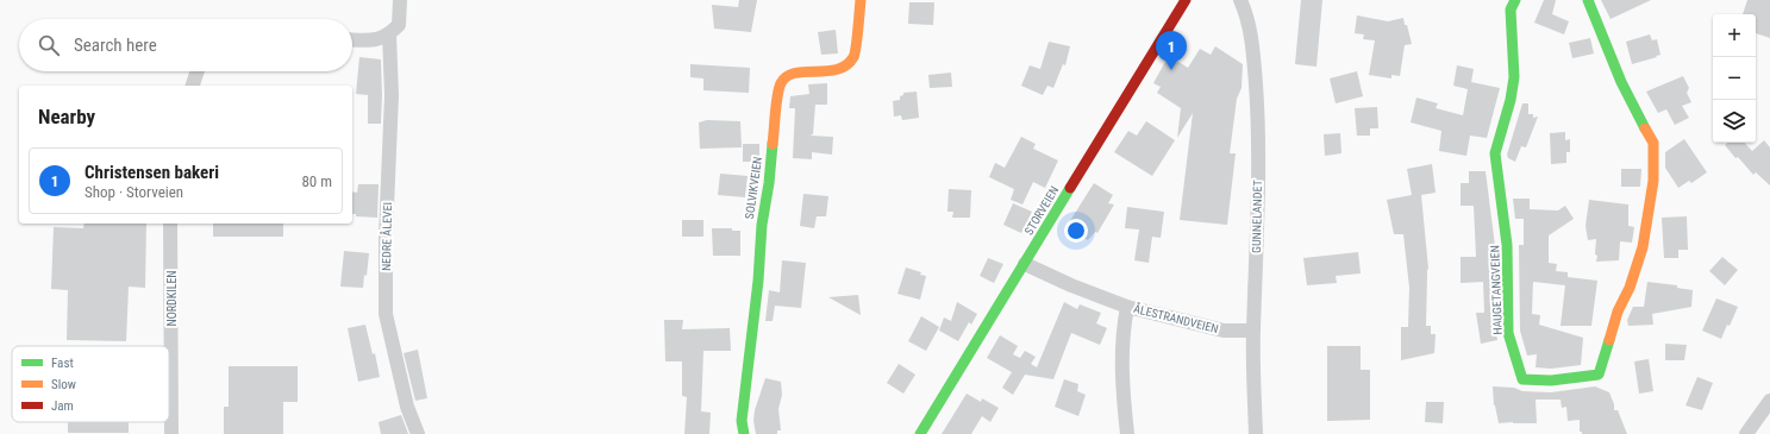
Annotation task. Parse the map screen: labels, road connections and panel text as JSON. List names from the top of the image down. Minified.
{"streets":{"street":["SOLVIKVEIEN","STORVEIEN","GUNNELANDET","NEDRE ÅLEVEI","HAUGETANGVEIEN","NORDKILEN","ÅLESTRANDVEIEN"]},"crossings":[["STORVEIEN","ÅLESTRANDVEIEN"],["GUNNELANDET","ÅLESTRANDVEIEN"]],"legend":["Fast","Slow","Jam"],"page":{"map_buttons":["+","−"],"search":"Search here","pins":"1","heading":"Nearby","list":[{"mark":"1","name":"Christensen bakeri","note":"Shop · Storveien","value":"80 m"}]}}
